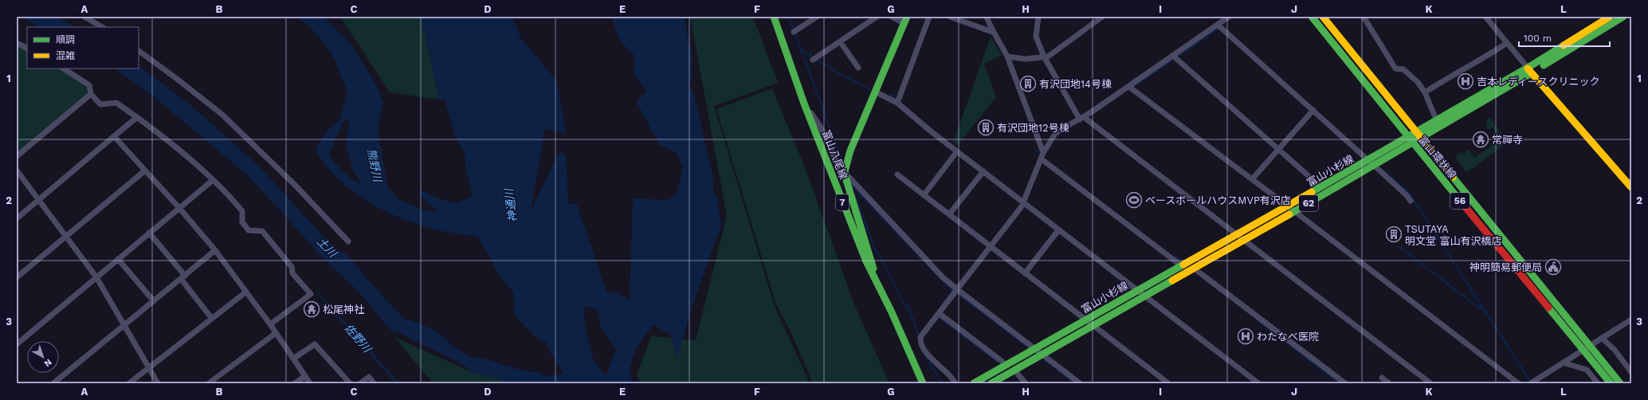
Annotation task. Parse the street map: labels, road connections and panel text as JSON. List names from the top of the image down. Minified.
{"streets":{"main road":["富山八尾線","富山環状線","富山小杉線","56","7","62"]},"crossings":[["富山環状線","富山小杉線"]],"water":["熊野川","神通川","土川","佐野川"],"places":{"hospital":["吉本レディースクリニック","わたなべ医院"],"building":["有沢団地14号棟","有沢団地12号棟","TSUTAYA 明文堂 富山有沢橋店"],"temple":["常禪寺","松尾神社"],"sports":["ベースボールハウスMVP有沢店"],"public building":["神明簡易郵便局"]},"legend":["順調","混雑"],"scale_bar":"100 m","north":"bottom right","grid":{"columns":["A","B","C","D","E","F","G","H","I","J","K","L"],"rows":["1","2","3"]}}
